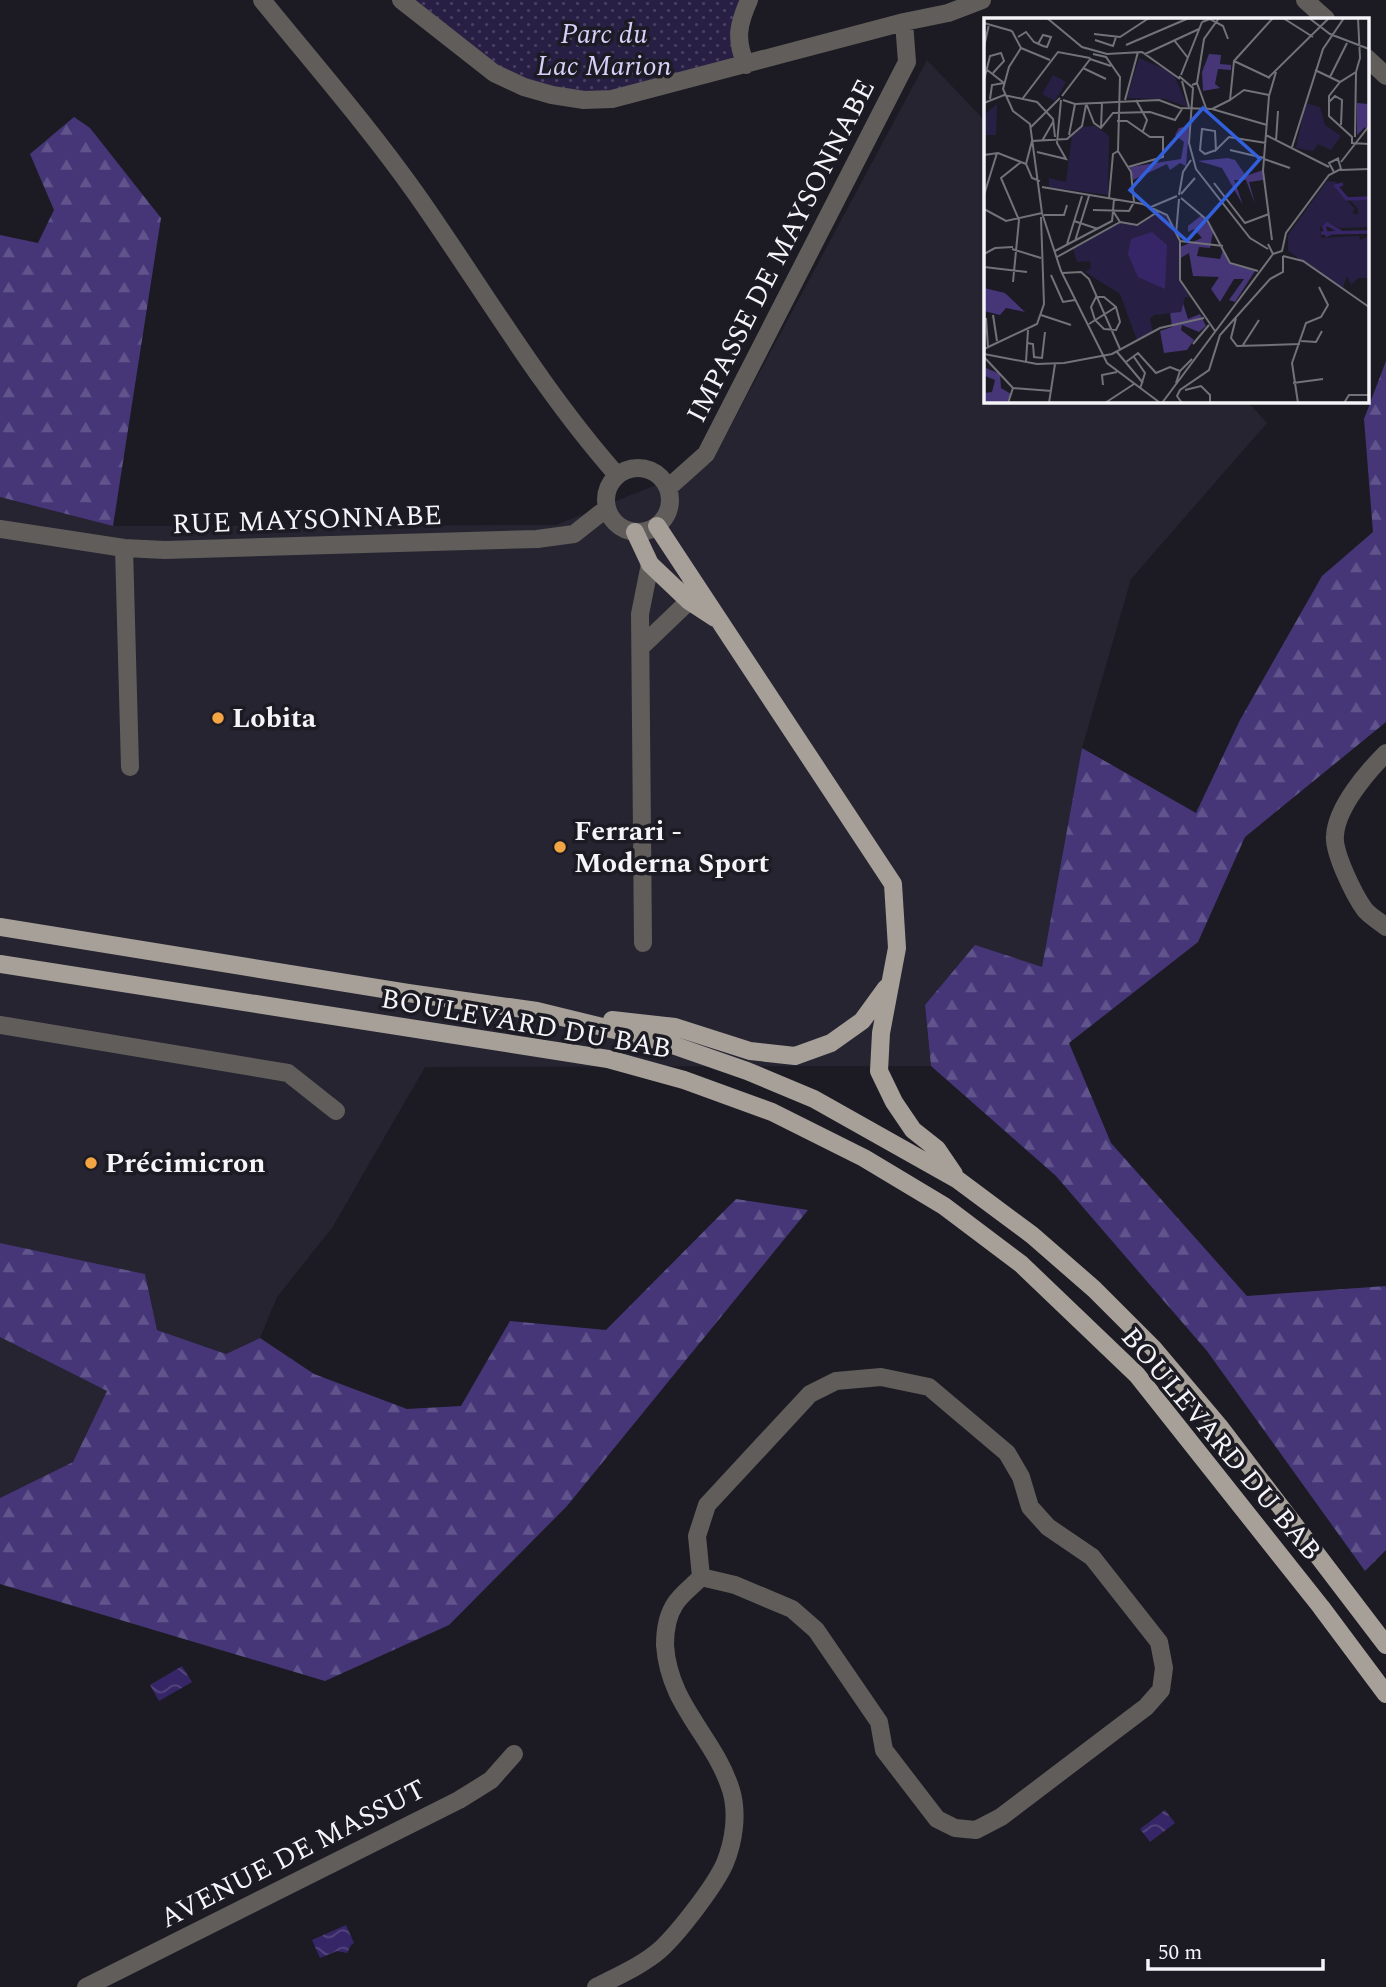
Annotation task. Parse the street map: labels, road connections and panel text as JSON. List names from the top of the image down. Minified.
{"streets":{"main road":["BOULEVARD DU BAB"],"street":["IMPASSE DE MAYSONNABE","RUE MAYSONNABE","AVENUE DE MASSUT"]},"crossings":[["IMPASSE DE MAYSONNABE","RUE MAYSONNABE"]],"parks":["Parc du Lac Marion"],"places":["Lobita","Ferrari - Moderna Sport","Précimicron"],"scale_bar":"50 m"}
